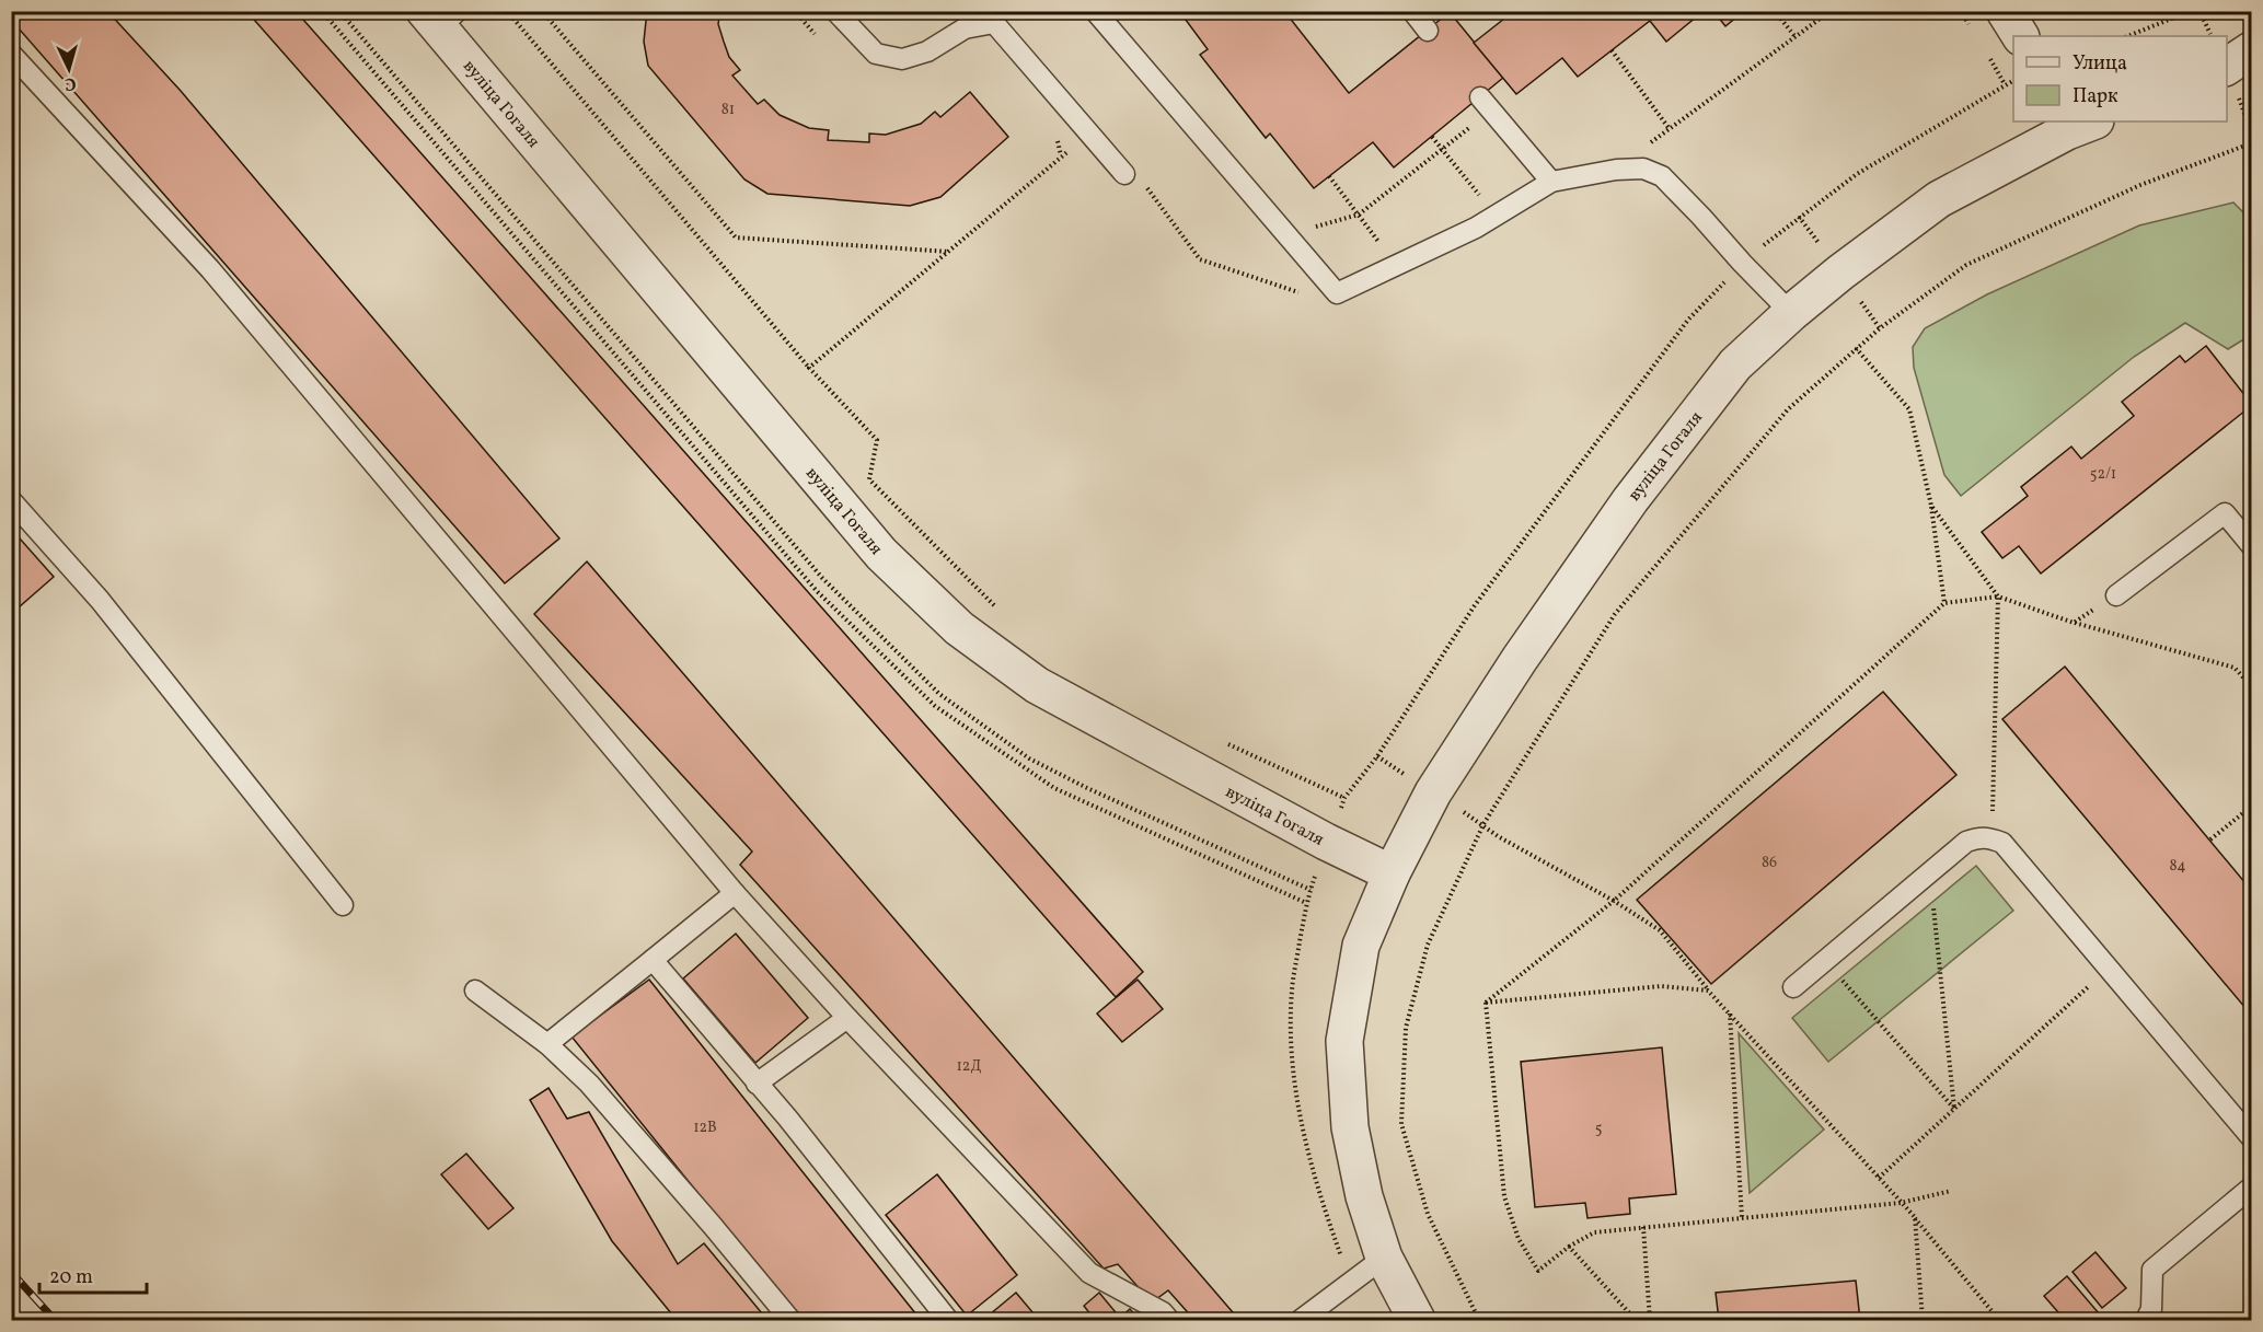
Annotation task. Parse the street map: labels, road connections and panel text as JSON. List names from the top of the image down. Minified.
{"streets":{"street":["вуліца Гогаля"]},"house_numbers":["81","52/1","86","84","12Д","12В","5"],"legend":["Улица","Парк"],"scale_bar":"20 m","north":"bottom"}
